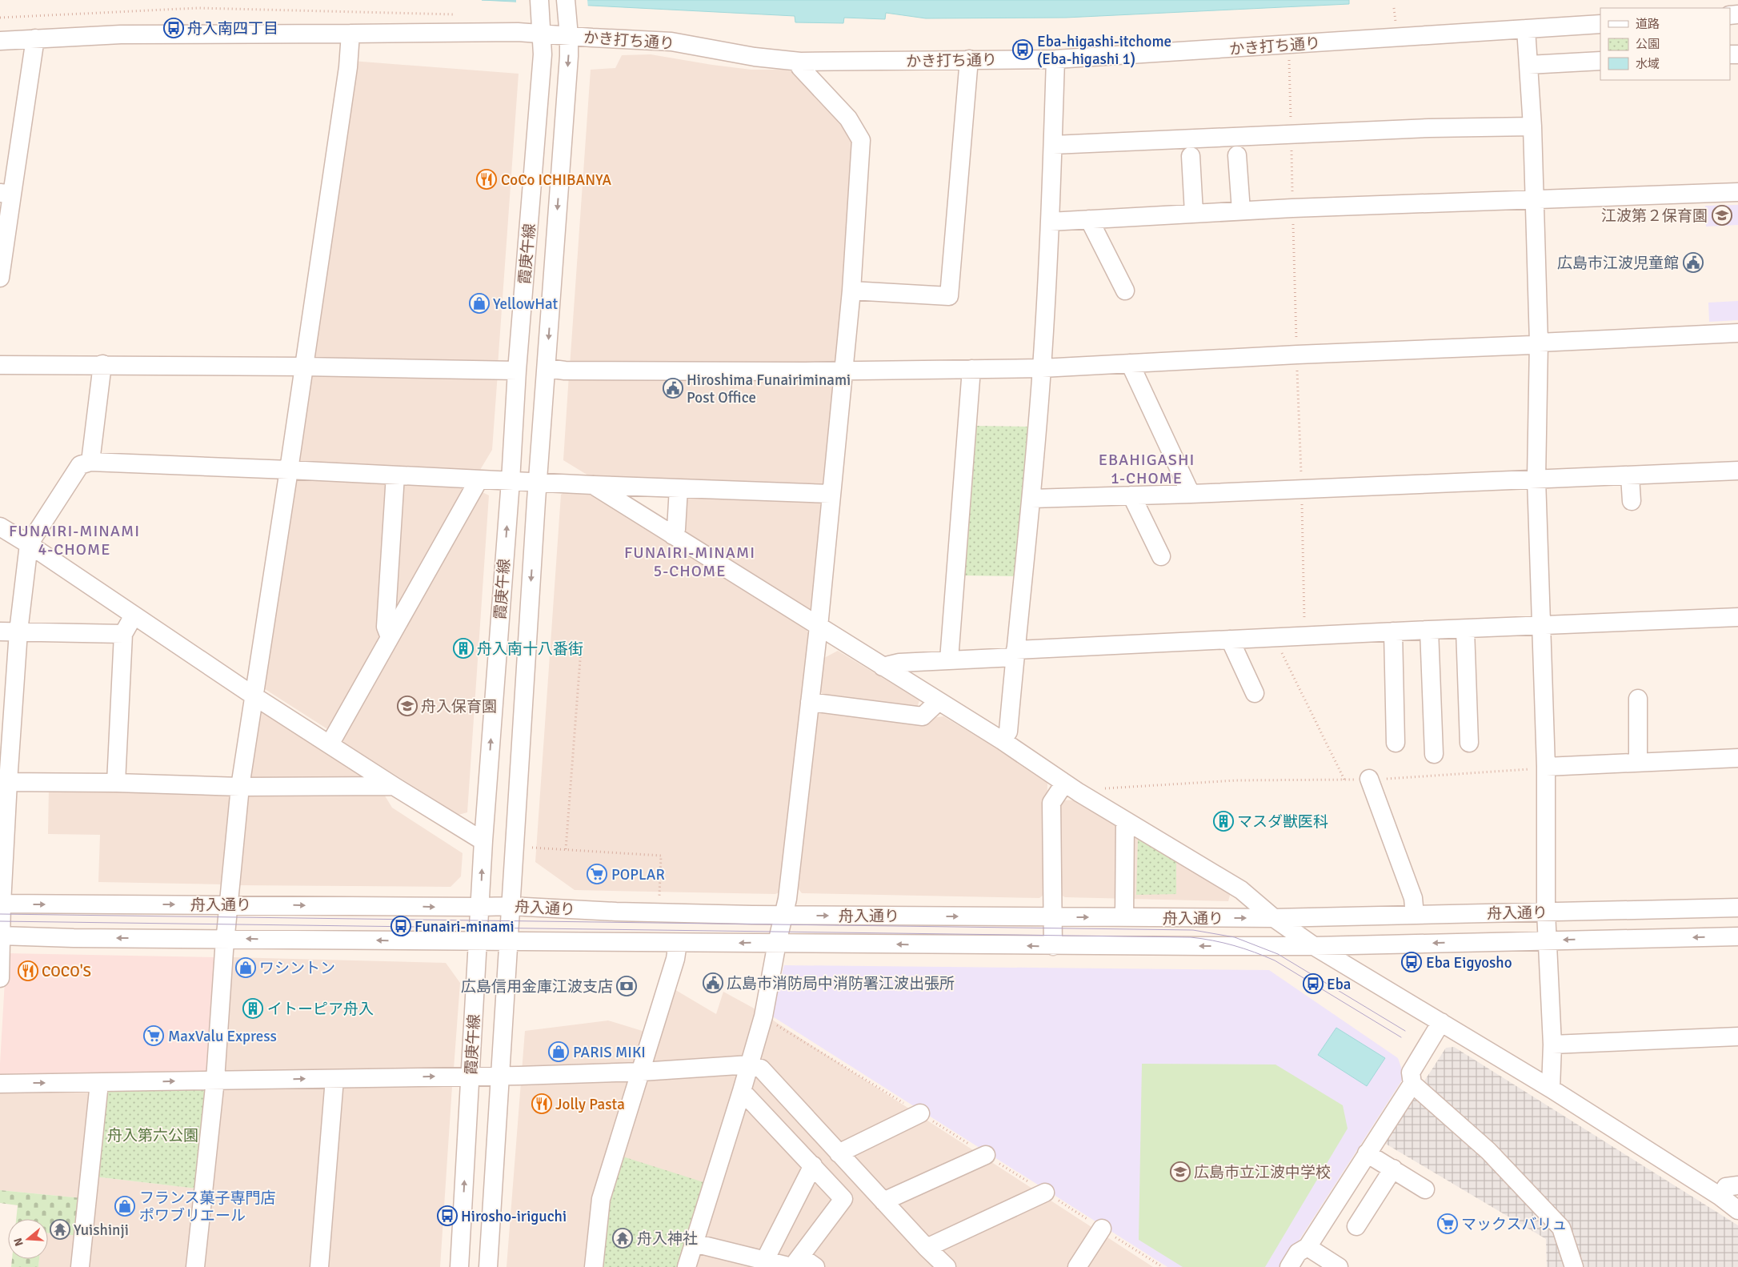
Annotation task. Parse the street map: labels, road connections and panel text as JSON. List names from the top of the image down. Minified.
{"streets":{"street":["かき打ち通り","霞庚午線","舟入通り"]},"crossings":[["かき打ち通り","霞庚午線"],["霞庚午線","舟入通り"]],"districts":["EBAHIGASHI 1-CHOME","FUNAIRI-MINAMI 4-CHOME","FUNAIRI-MINAMI 5-CHOME"],"parks":["舟入第六公園"],"places":{"bus stop":["舟入南四丁目","Eba-higashi-itchome (Eba-higashi 1)","Funairi-minami","Eba Eigyosho","Eba","Hirosho-iriguchi"],"restaurant":["CoCo ICHIBANYA","COCO'S","Jolly Pasta"],"school or university":["江波第２保育園","舟入保育園","広島市立江波中学校"],"public building":["広島市江波児童館","Hiroshima Funairiminami Post Office","広島市消防局中消防署江波出張所"],"shop":["YellowHat","ワシントン","PARIS MIKI","フランス菓子専門店 ポワブリエール"],"building":["舟入南十八番街","マスダ獣医科","イトーピア舟入"],"supermarket":["POPLAR","MaxValu Express","マックスバリュ"],"bank":["広島信用金庫江波支店"],"temple":["Yuishinji","舟入神社"]},"legend":["道路","公園","水域"],"north":"left"}
